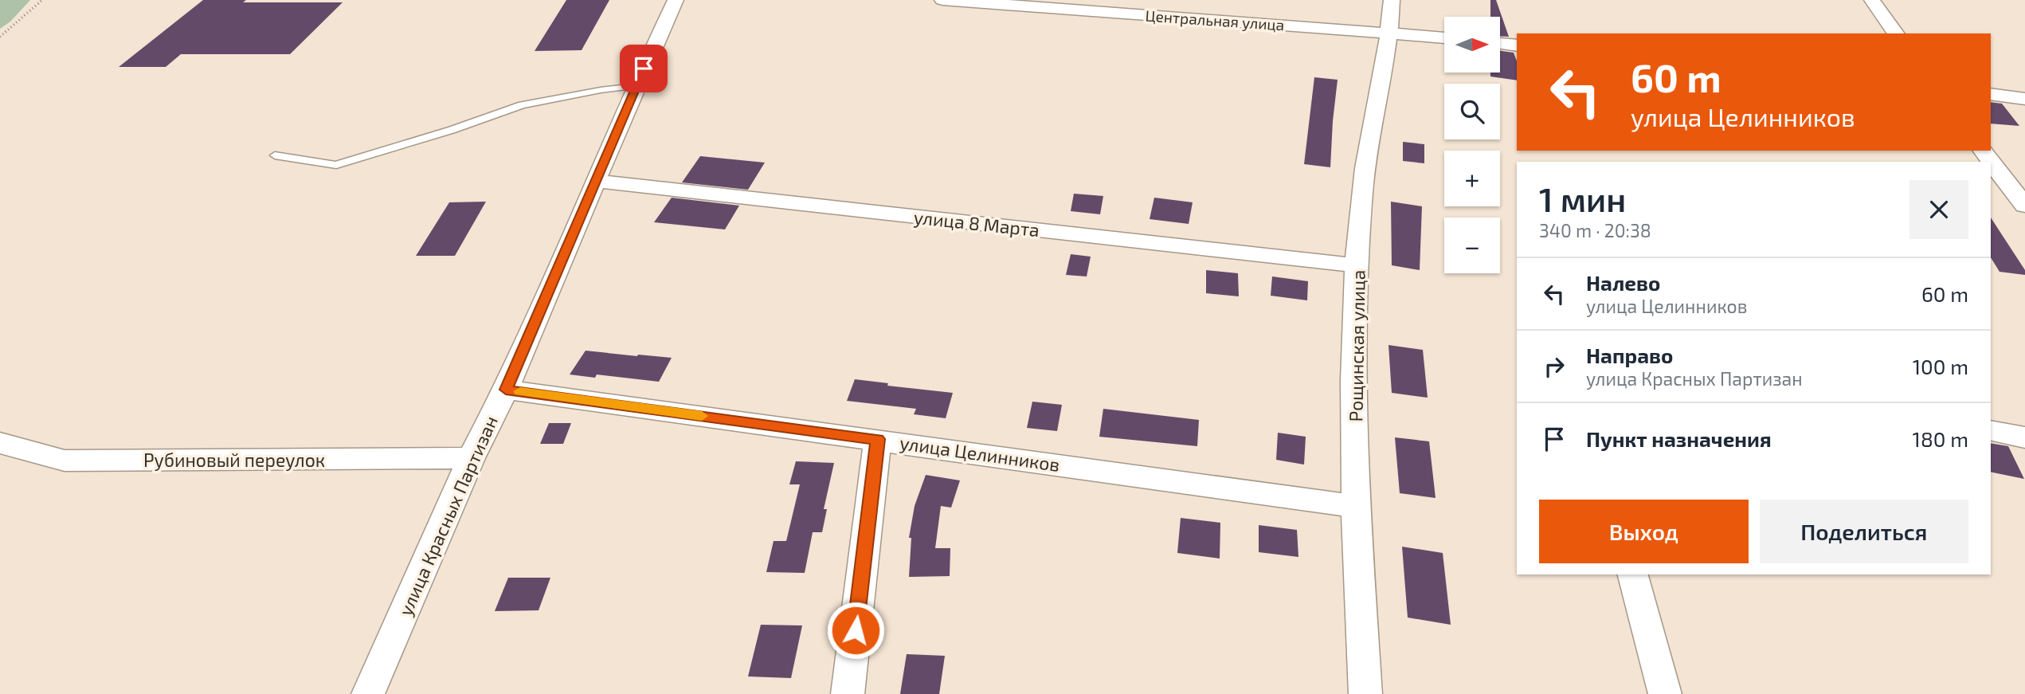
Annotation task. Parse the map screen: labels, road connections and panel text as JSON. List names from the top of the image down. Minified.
{"streets":{"street":["Центральная улица","улица 8 Марта","Рощинская улица","улица Целинников","Рубиновый переулок","улица Красных Партизан"]},"crossings":[["Центральная улица","Рощинская улица"],["улица 8 Марта","Рощинская улица"],["улица 8 Марта","улица Красных Партизан"],["Рощинская улица","улица Целинников"],["улица Целинников","улица Красных Партизан"],["Рубиновый переулок","улица Красных Партизан"]],"north":"right","page":{"map_buttons":["+","−"],"turn":["60 m","улица Целинников"],"heading":["1 мин","340 m · 20:38"],"list":[{"name":"Налево","note":"улица Целинников","value":"60 m"},{"name":"Направо","note":"улица Красных Партизан","value":"100 m"},{"name":"Пункт назначения","value":"180 m"}],"buttons":["Выход","Поделиться"]}}
